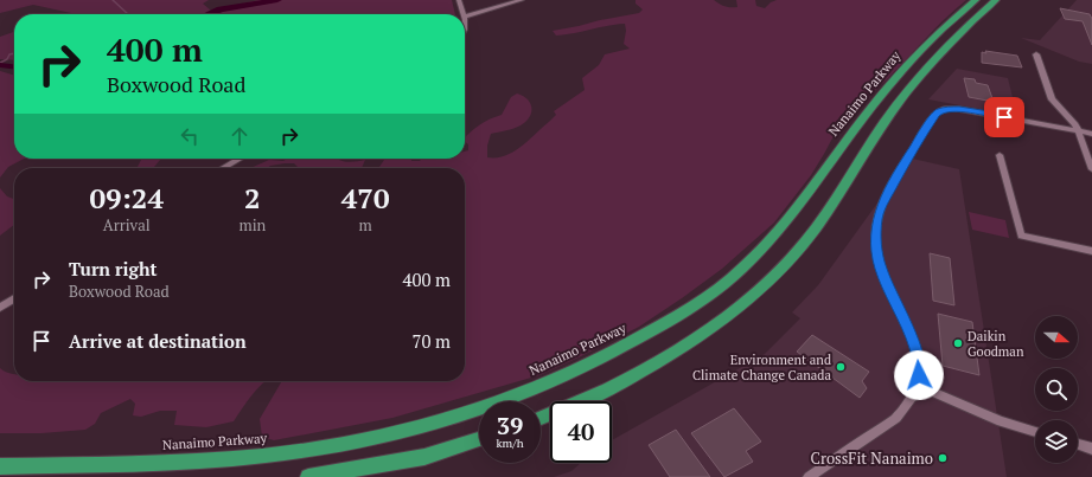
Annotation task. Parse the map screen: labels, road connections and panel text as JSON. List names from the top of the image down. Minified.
{"streets":{"highway":["Nanaimo Parkway"]},"places":["Daikin Goodman","Environment and Climate Change Canada","CrossFit Nanaimo"],"north":"right","page":{"turn":["400 m","Boxwood Road"],"eta":["09:24","Arrival","2","min","470","m"],"list":[{"name":"Turn right","note":"Boxwood Road","value":"400 m"},{"name":"Arrive at destination","value":"70 m"}],"speed":"39 km/h","limit":"40"}}
